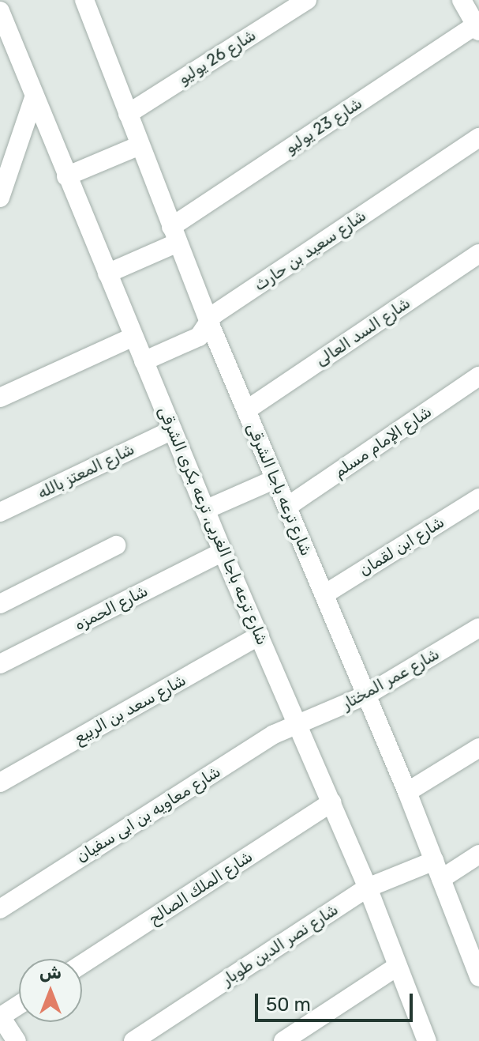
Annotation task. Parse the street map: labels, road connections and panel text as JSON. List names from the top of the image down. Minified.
{"streets":{"street":["شارع 26 يوليو","شارع 23 يوليو","شارع سعيد بن حارث","شارع السد العالى","شارع الإمام مسلم","شارع المعتز بالله","شارع ترعه باجا الشرقى","شارع ترعه باجا الغربى, ترعه بكرى الشرقى","شارع ابن لقمان","شارع الحمزه","شارع عمر المختار","شارع سعد بن الربيع","شارع معاويه بن ابى سفيان","شارع الملك الصالح","شارع نصر الدين طوبار"]},"crossings":[["شارع 26 يوليو","شارع ترعه باجا الشرقى"],["شارع 23 يوليو","شارع ترعه باجا الشرقى"],["شارع 23 يوليو","شارع ترعه باجا الغربى, ترعه بكرى الشرقى"],["شارع سعيد بن حارث","شارع ترعه باجا الشرقى"],["شارع سعيد بن حارث","شارع ترعه باجا الغربى, ترعه بكرى الشرقى"],["شارع السد العالى","شارع ترعه باجا الشرقى"],["شارع الإمام مسلم","شارع ترعه باجا الشرقى"],["شارع المعتز بالله","شارع ترعه باجا الغربى, ترعه بكرى الشرقى"],["شارع ترعه باجا الشرقى","شارع ابن لقمان"],["شارع ترعه باجا الشرقى","شارع عمر المختار"],["شارع ترعه باجا الشرقى","شارع نصر الدين طوبار"],["شارع ترعه باجا الغربى, ترعه بكرى الشرقى","شارع الحمزه"],["شارع ترعه باجا الغربى, ترعه بكرى الشرقى","شارع عمر المختار"],["شارع ترعه باجا الغربى, ترعه بكرى الشرقى","شارع سعد بن الربيع"],["شارع ترعه باجا الغربى, ترعه بكرى الشرقى","شارع معاويه بن ابى سفيان"],["شارع ترعه باجا الغربى, ترعه بكرى الشرقى","شارع الملك الصالح"],["شارع ترعه باجا الغربى, ترعه بكرى الشرقى","شارع نصر الدين طوبار"],["شارع عمر المختار","شارع معاويه بن ابى سفيان"]],"scale_bar":"50 m","north":"top"}
